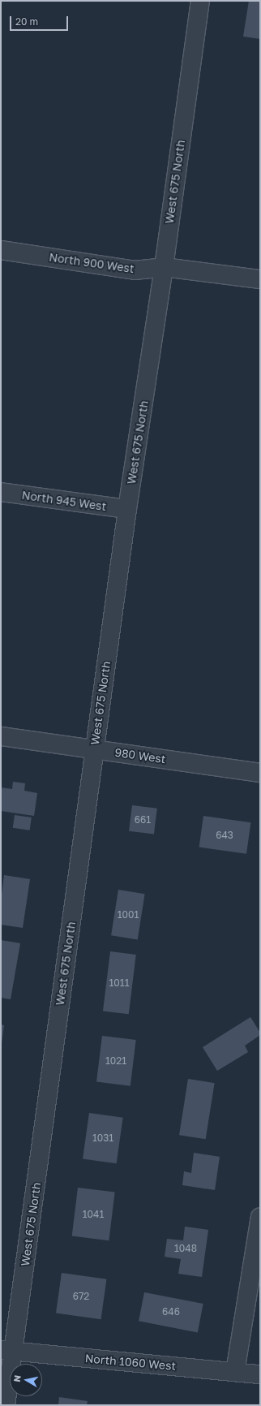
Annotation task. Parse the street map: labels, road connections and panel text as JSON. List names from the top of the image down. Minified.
{"streets":{"street":["West 675 North","North 900 West","North 945 West","980 West","North 1060 West"]},"crossings":[["West 675 North","North 900 West"],["West 675 North","North 945 West"],["West 675 North","980 West"],["West 675 North","North 1060 West"]],"house_numbers":["661","643","1001","1011","1021","1031","1041","1048","672","646"],"scale_bar":"20 m","north":"left"}
